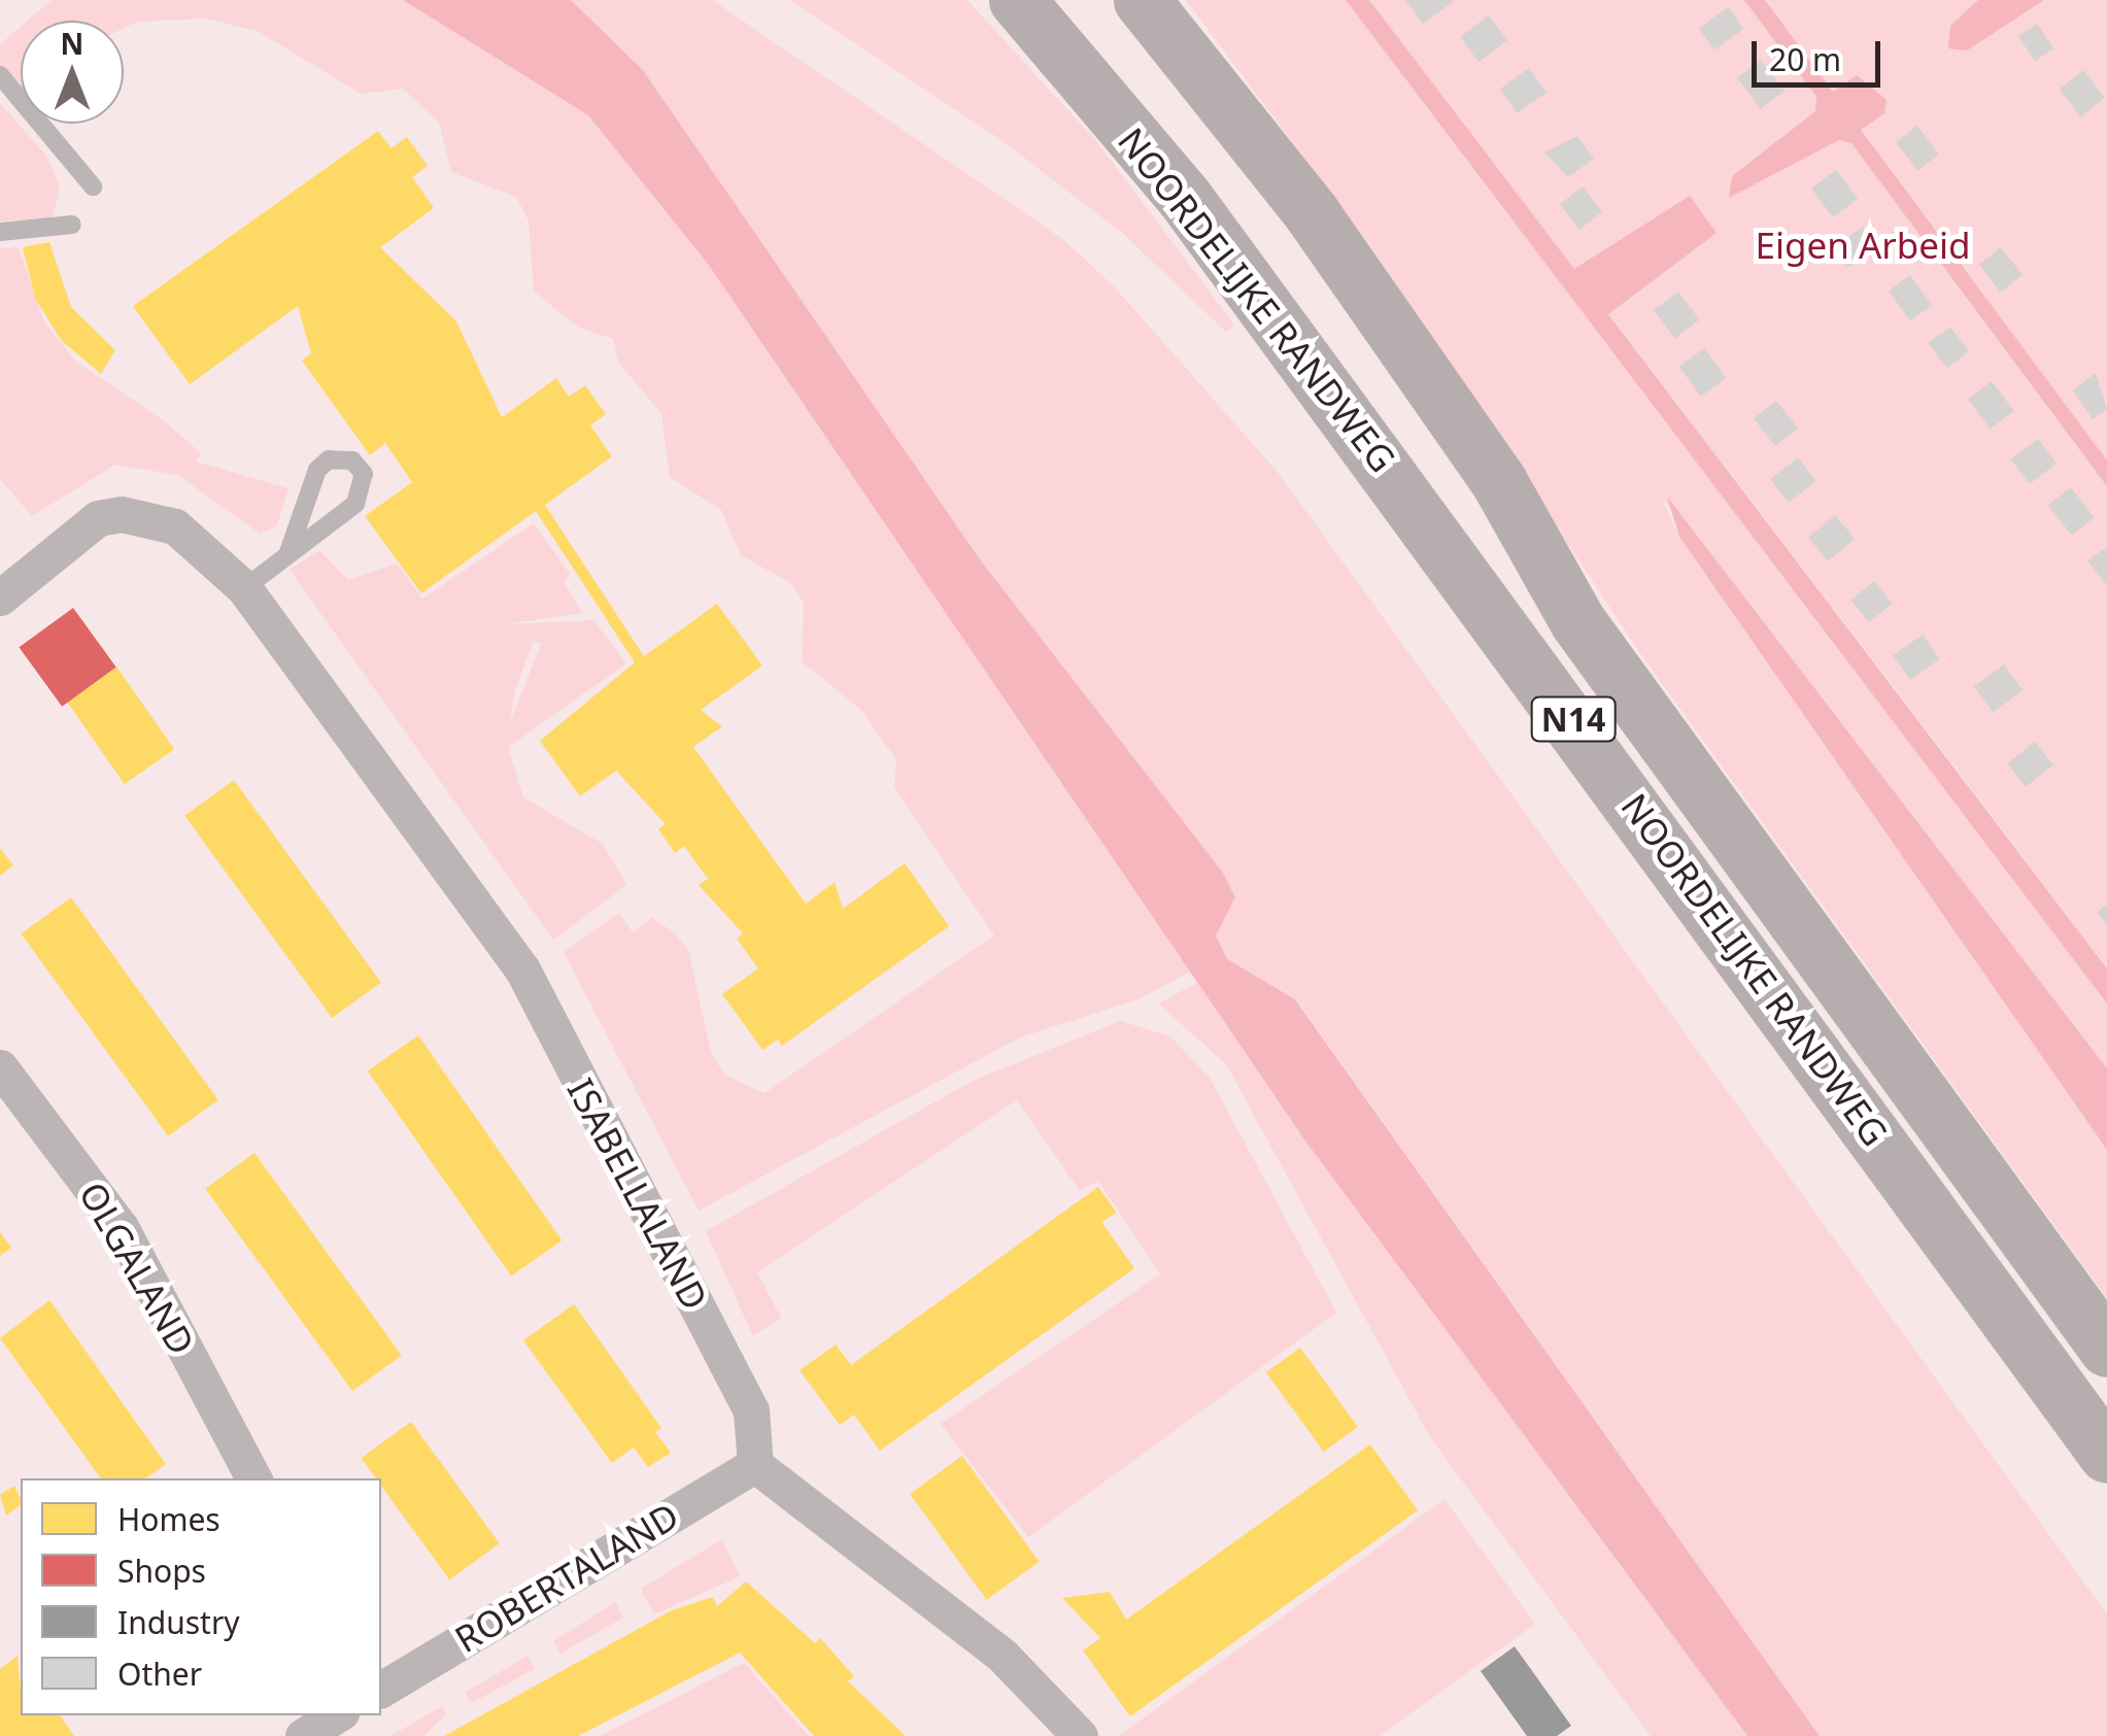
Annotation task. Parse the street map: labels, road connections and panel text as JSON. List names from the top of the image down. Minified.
{"streets":{"main road":["NOORDELIJKE RANDWEG","N14"],"street":["ISABELLALAND","OLGALAND","ROBERTALAND"]},"crossings":[["ISABELLALAND","ROBERTALAND"]],"parks":["Eigen Arbeid"],"legend":["Homes","Shops","Industry","Other"],"scale_bar":"20 m","north":"top"}
